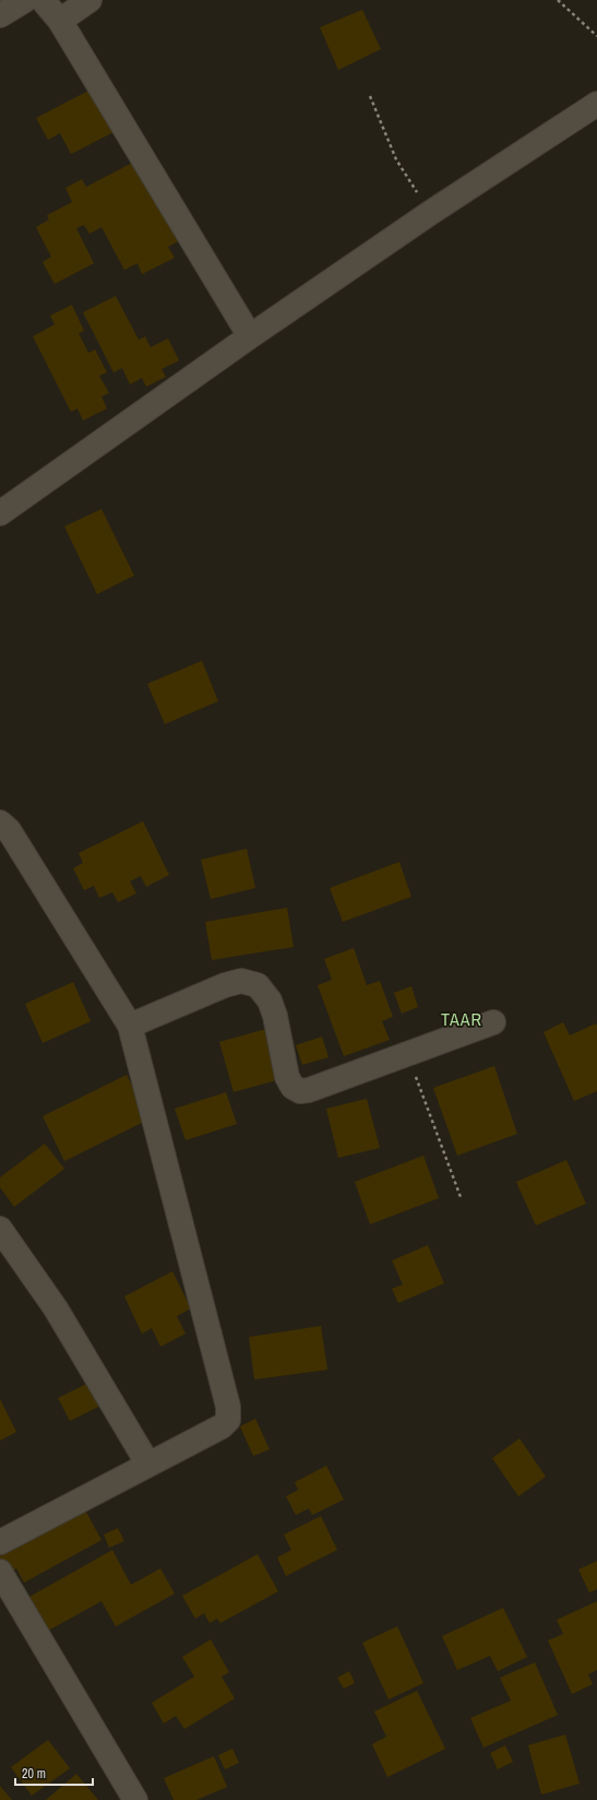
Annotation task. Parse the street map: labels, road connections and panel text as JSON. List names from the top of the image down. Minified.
{"districts":["TAAR"],"scale_bar":"20 m"}
